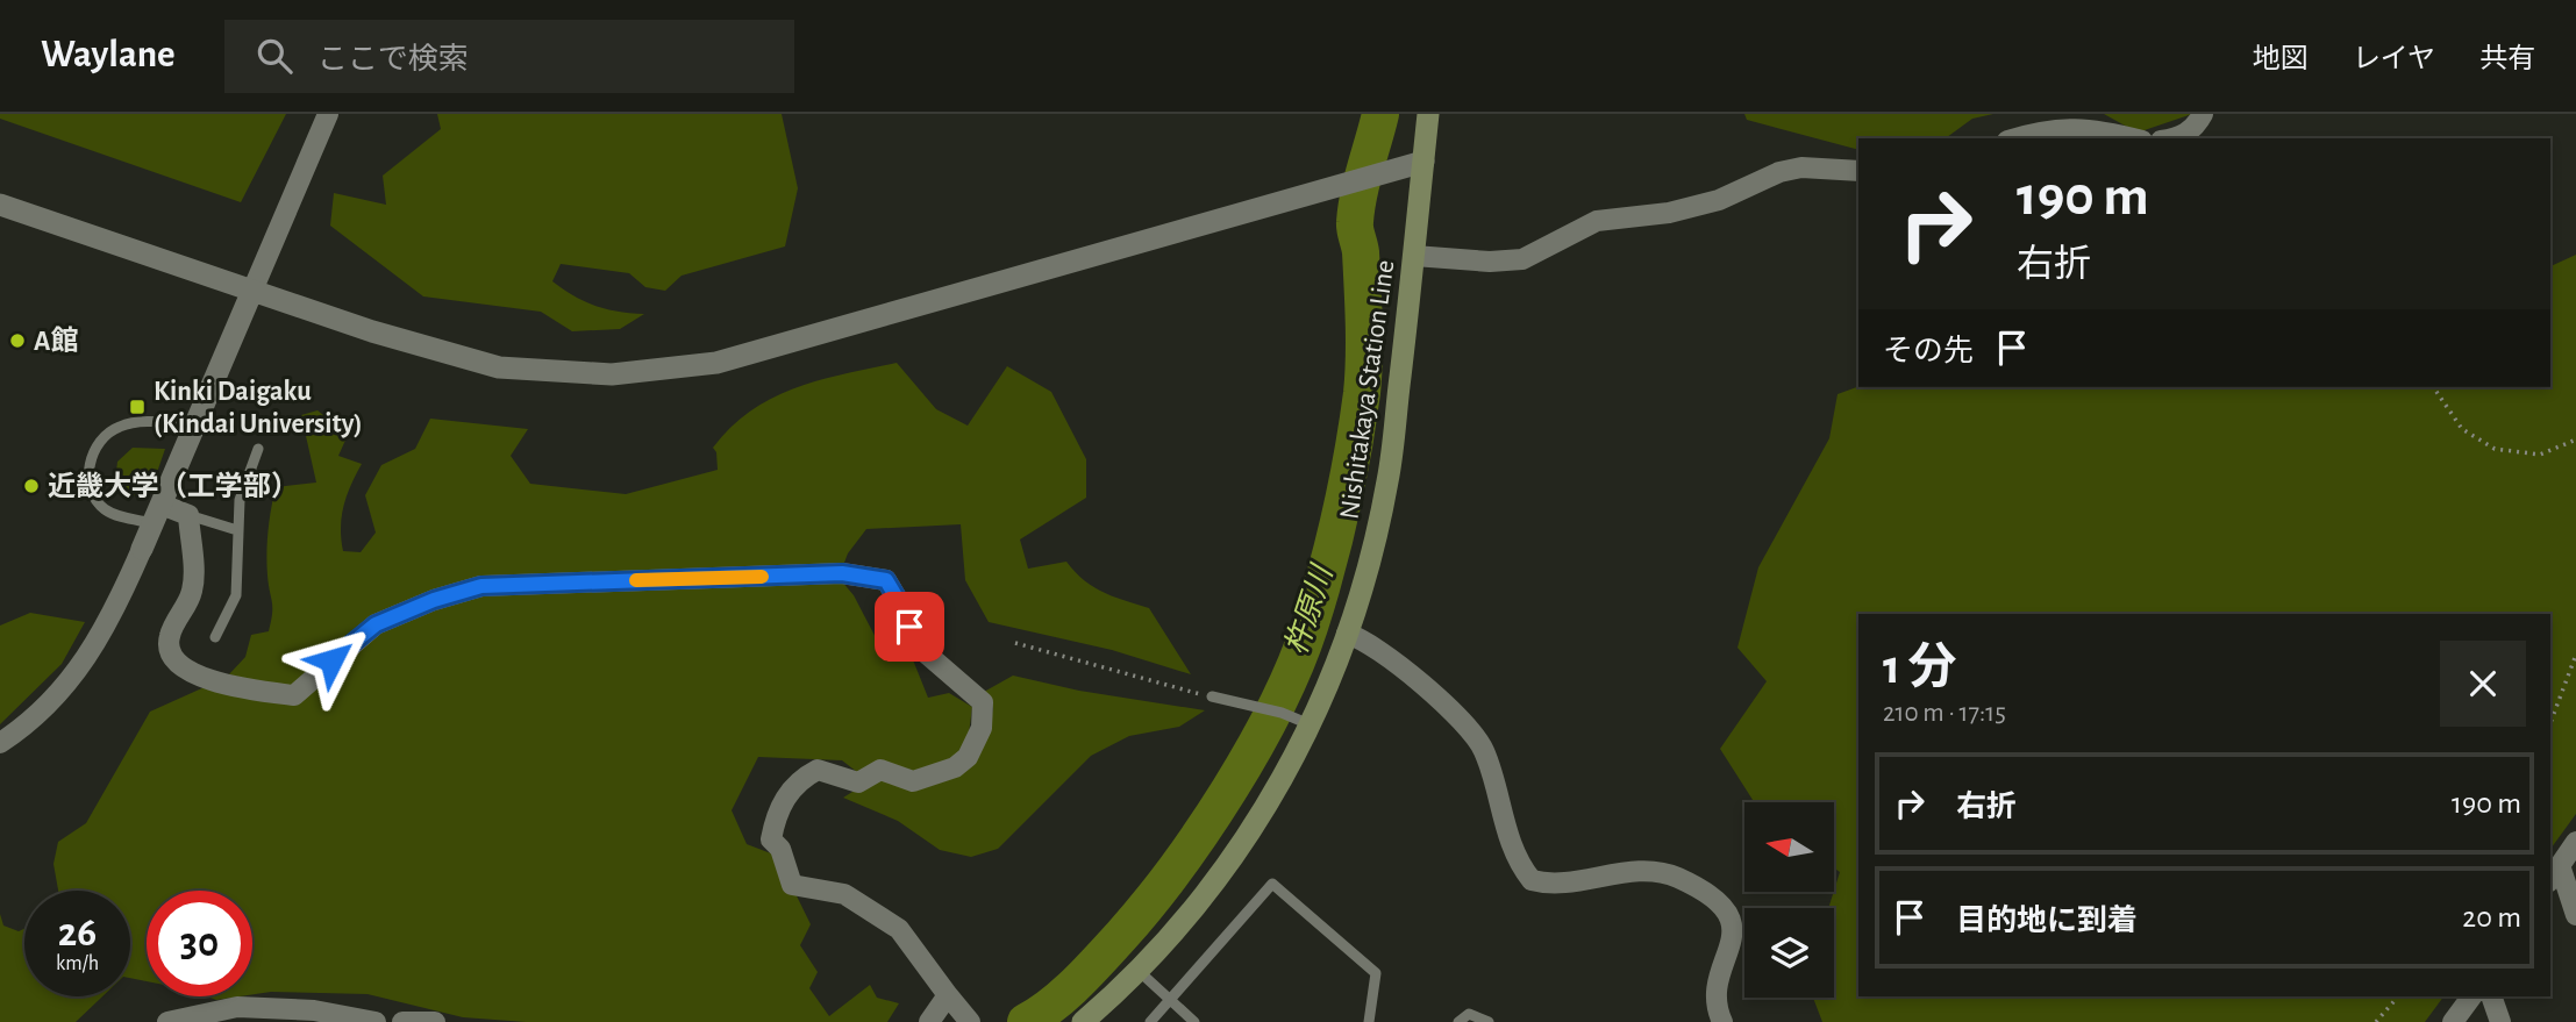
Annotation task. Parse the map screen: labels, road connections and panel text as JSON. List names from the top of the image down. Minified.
{"streets":{"main road":["Nishitakaya Station Line"]},"water":["杵原川"],"places":{"other":["A館","近畿大学（工学部）"],"transit":["Kinki Daigaku (Kindai University)"]},"north":"left","page":{"header":"Waylane","search":"ここで検索","nav":["地図","レイヤ","共有"],"turn":["190 m","右折"],"then":"その先","heading":["1 分","210 m · 17:15"],"list":[{"name":"右折","value":"190 m"},{"name":"目的地に到着","value":"20 m"}],"speed":"26 km/h","limit":"30"}}
